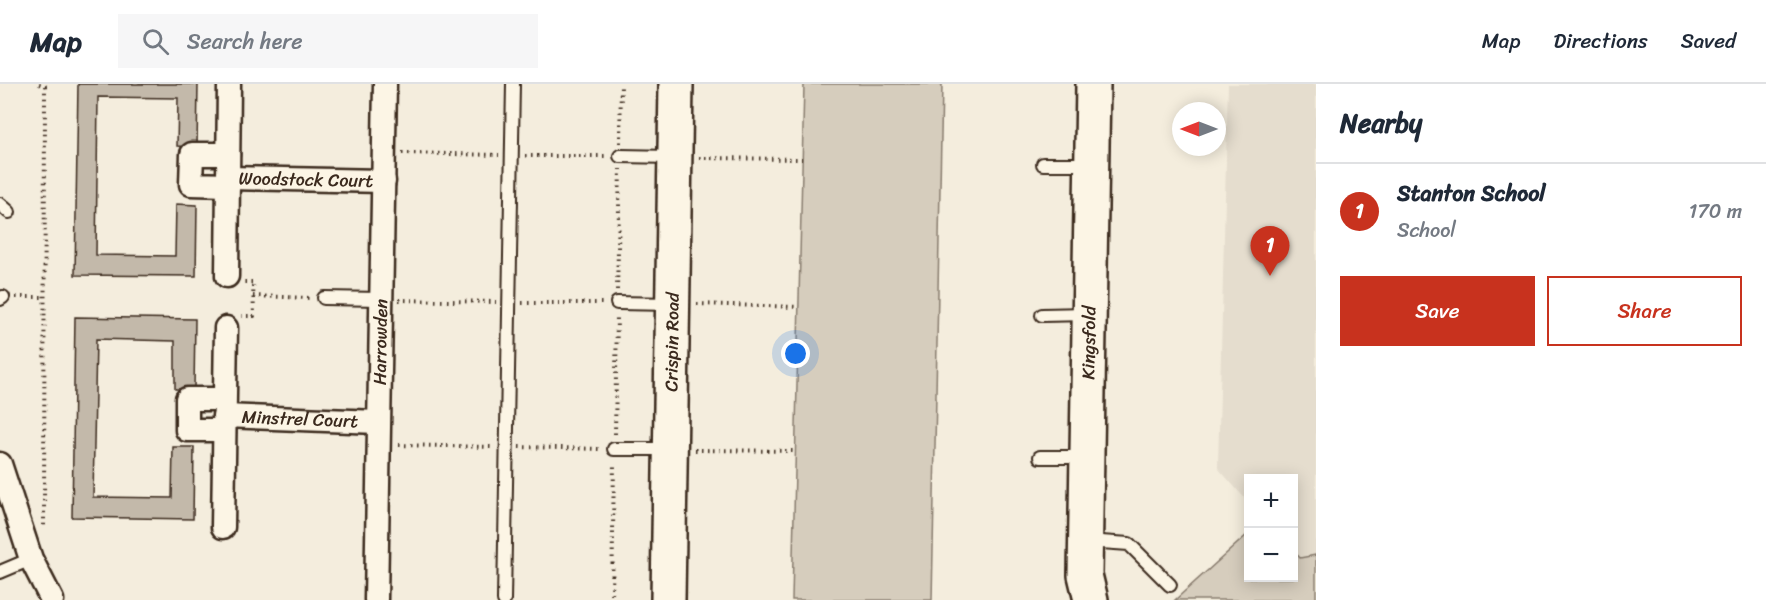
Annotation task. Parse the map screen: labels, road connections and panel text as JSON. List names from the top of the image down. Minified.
{"streets":{"street":["Woodstock Court","Harrowden","Crispin Road","Kingsfold","Minstrel Court"]},"crossings":[["Woodstock Court","Harrowden"],["Harrowden","Minstrel Court"]],"north":"left","page":{"header":"Map","search":"Search here","nav":["Map","Directions","Saved"],"heading":"Nearby","list":[{"mark":"1","name":"Stanton School","note":"School","value":"170 m"}],"pins":"1","buttons":["Save","Share"],"map_buttons":["+","−"]}}
